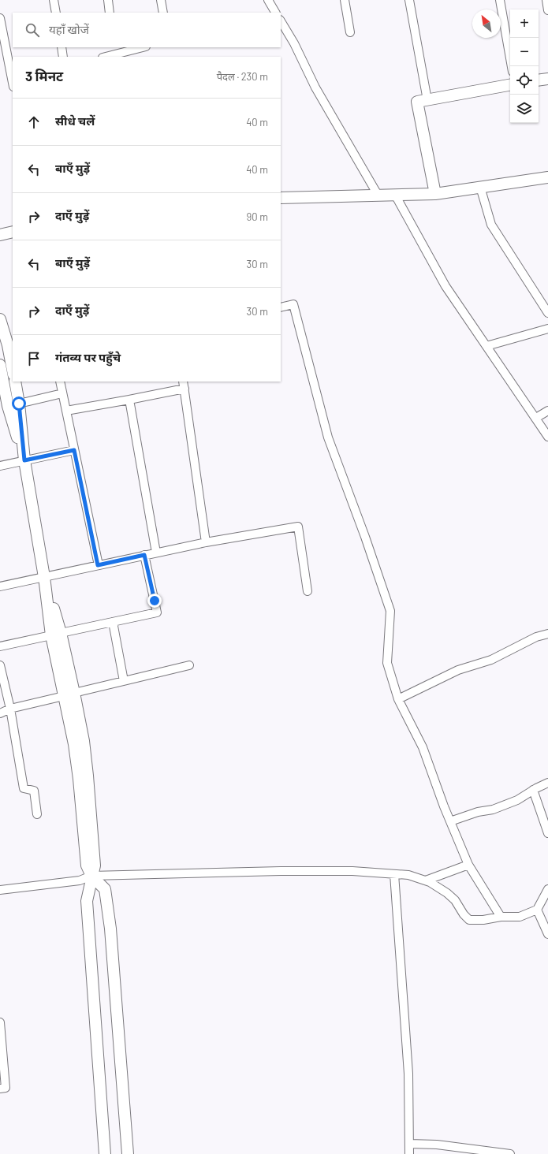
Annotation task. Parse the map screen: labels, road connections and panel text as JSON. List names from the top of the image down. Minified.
{"north":"top left","page":{"map_buttons":["+","−"],"search":"यहाँ खोजें","heading":["3 मिनट","पैदल · 230 m"],"list":[["सीधे चलें","40 m"],["बाएँ मुड़ें","40 m"],["दाएँ मुड़ें","90 m"],["बाएँ मुड़ें","30 m"],["दाएँ मुड़ें","30 m"],"गंतव्य पर पहुँचे"]}}
